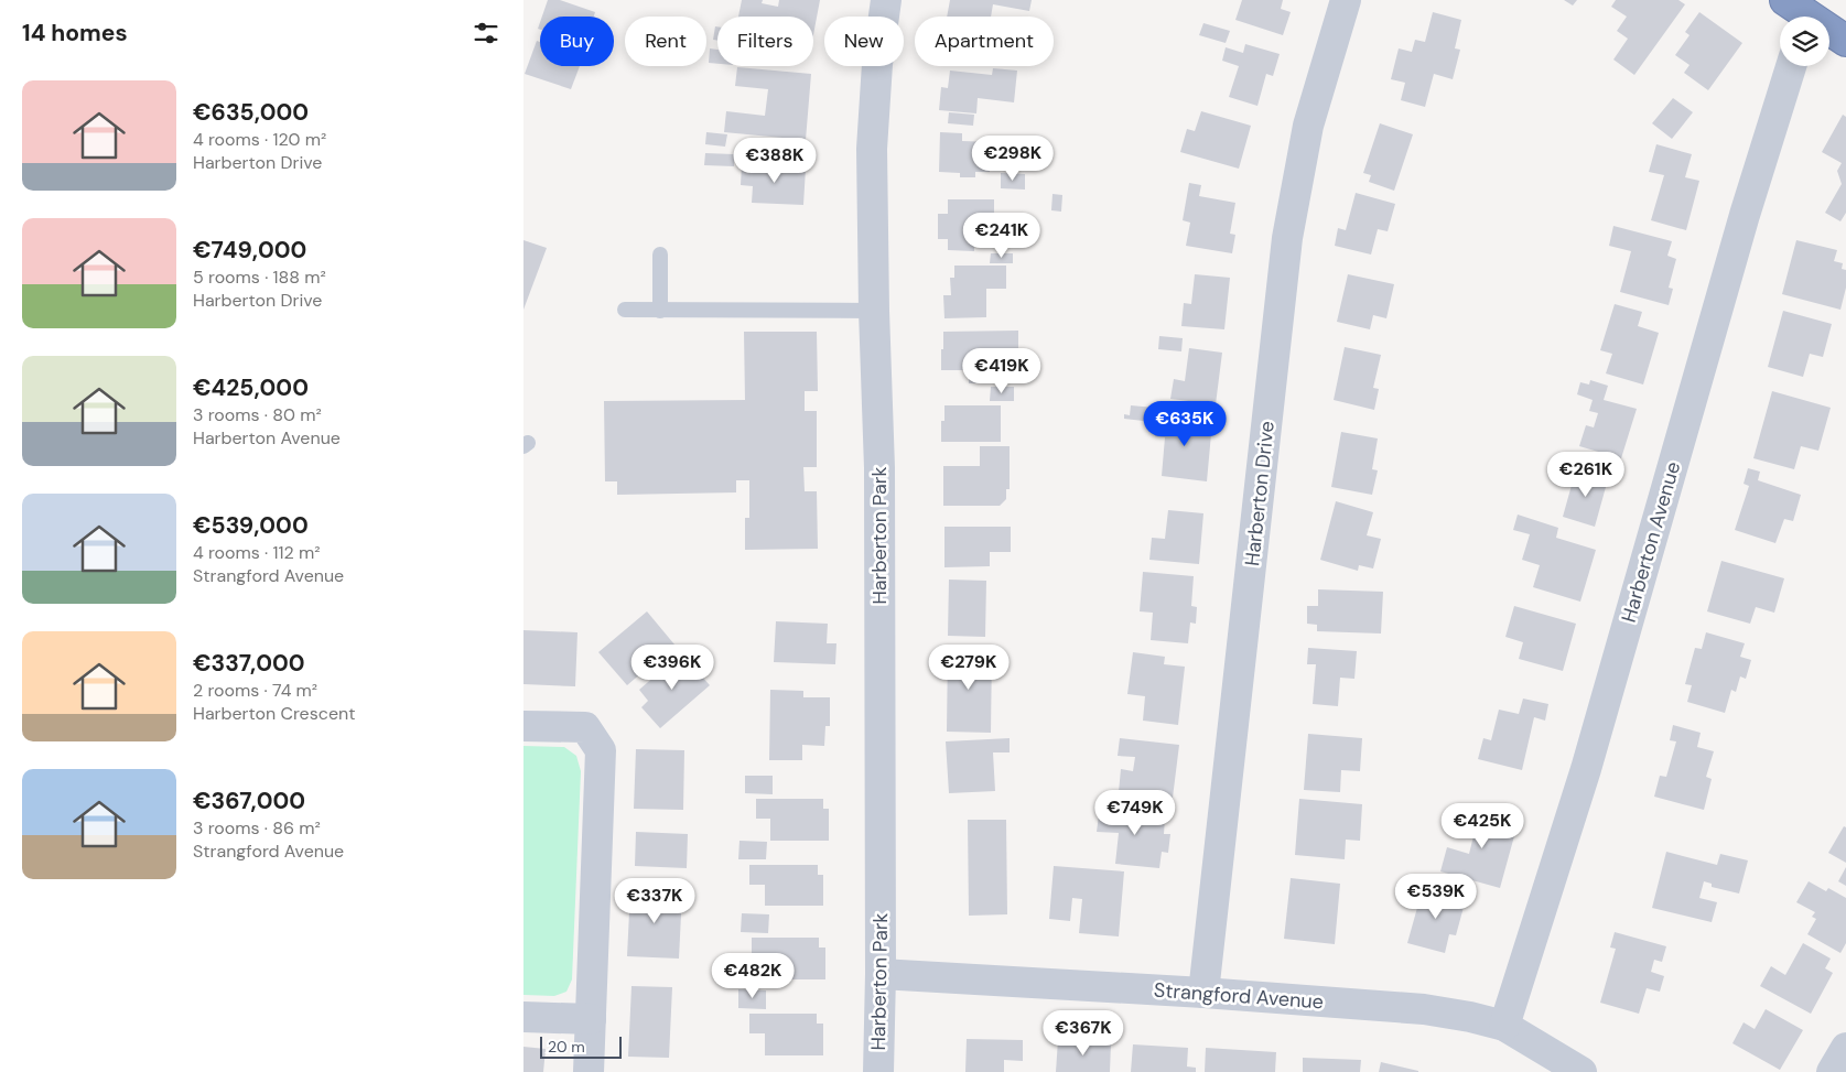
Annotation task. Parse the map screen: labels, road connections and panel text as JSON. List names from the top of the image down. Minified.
{"streets":{"street":["Harberton Drive","Harberton Park","Harberton Avenue","Strangford Avenue"]},"crossings":[["Harberton Drive","Strangford Avenue"],["Harberton Park","Strangford Avenue"],["Harberton Avenue","Strangford Avenue"]],"scale_bar":"20 m","page":{"heading":"14 homes","chip":["Buy","Rent","Filters","New","Apartment"],"list":[{"name":"€635,000","note":"4 rooms · 120 m² · Harberton Drive"},{"name":"€749,000","note":"5 rooms · 188 m² · Harberton Drive"},{"name":"€425,000","note":"3 rooms · 80 m² · Harberton Avenue"},{"name":"€539,000","note":"4 rooms · 112 m² · Strangford Avenue"},{"name":"€337,000","note":"2 rooms · 74 m² · Harberton Crescent"},{"name":"€367,000","note":"3 rooms · 86 m² · Strangford Avenue"}],"price":["€298K","€388K","€241K","€419K","€635K","€261K","€396K","€279K","€749K","€425K","€539K","€337K","€482K","€367K"],"scale":"20 m"}}
